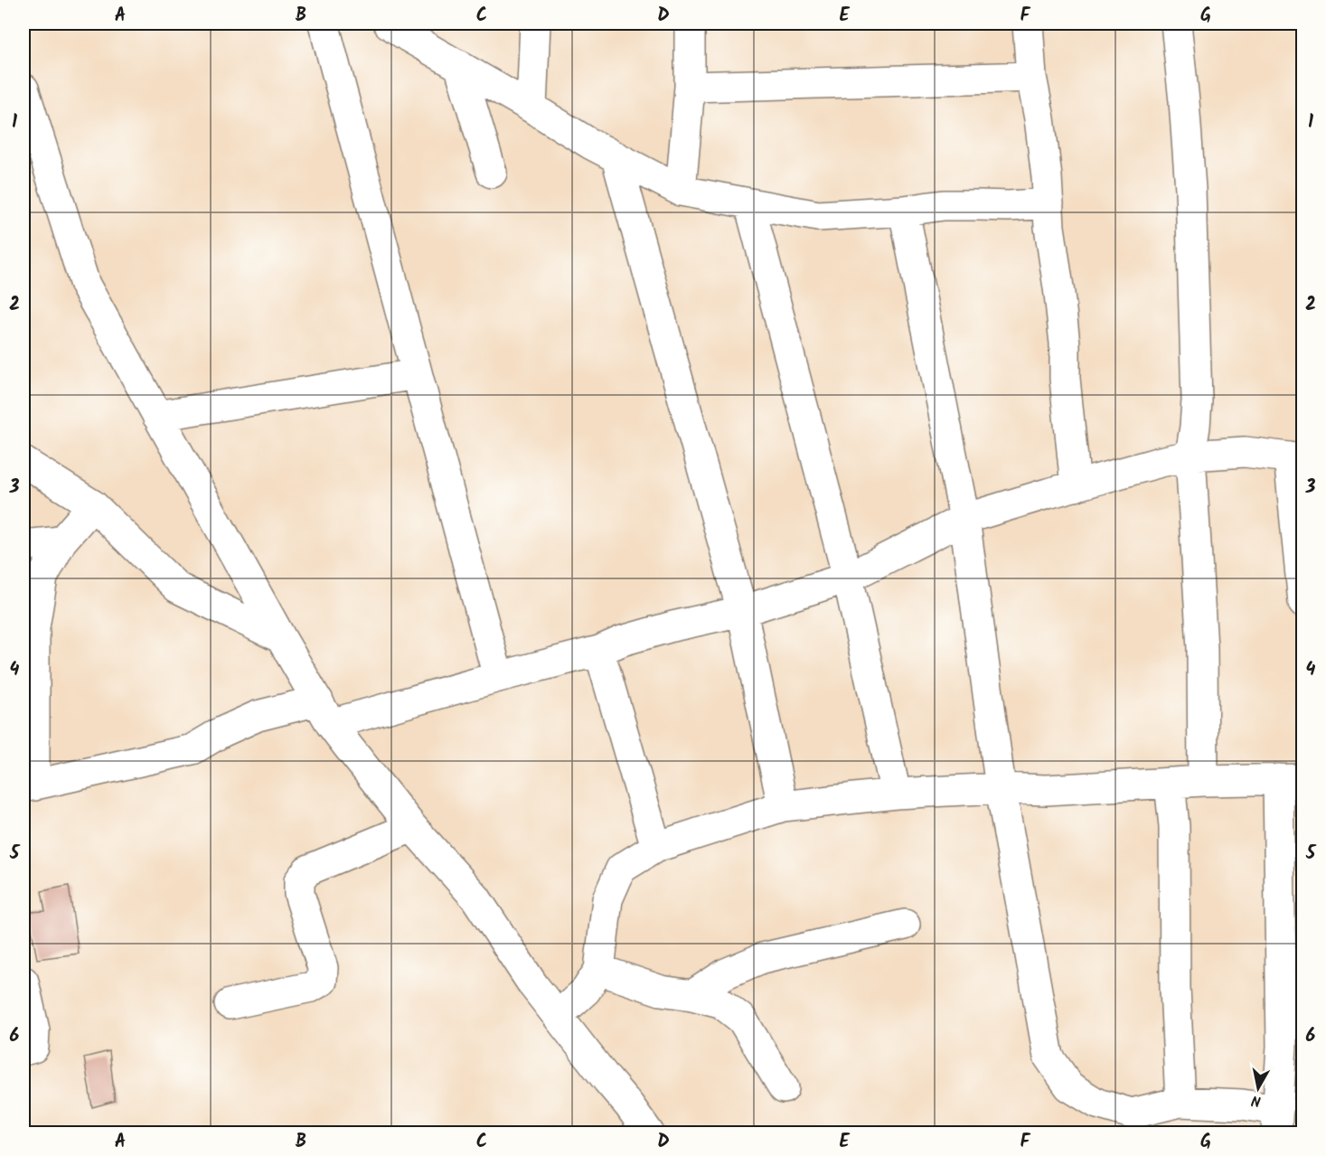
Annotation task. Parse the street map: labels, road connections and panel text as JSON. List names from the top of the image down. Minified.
{"north":"bottom","grid":{"columns":["A","B","C","D","E","F","G"],"rows":["1","2","3","4","5","6"]}}
